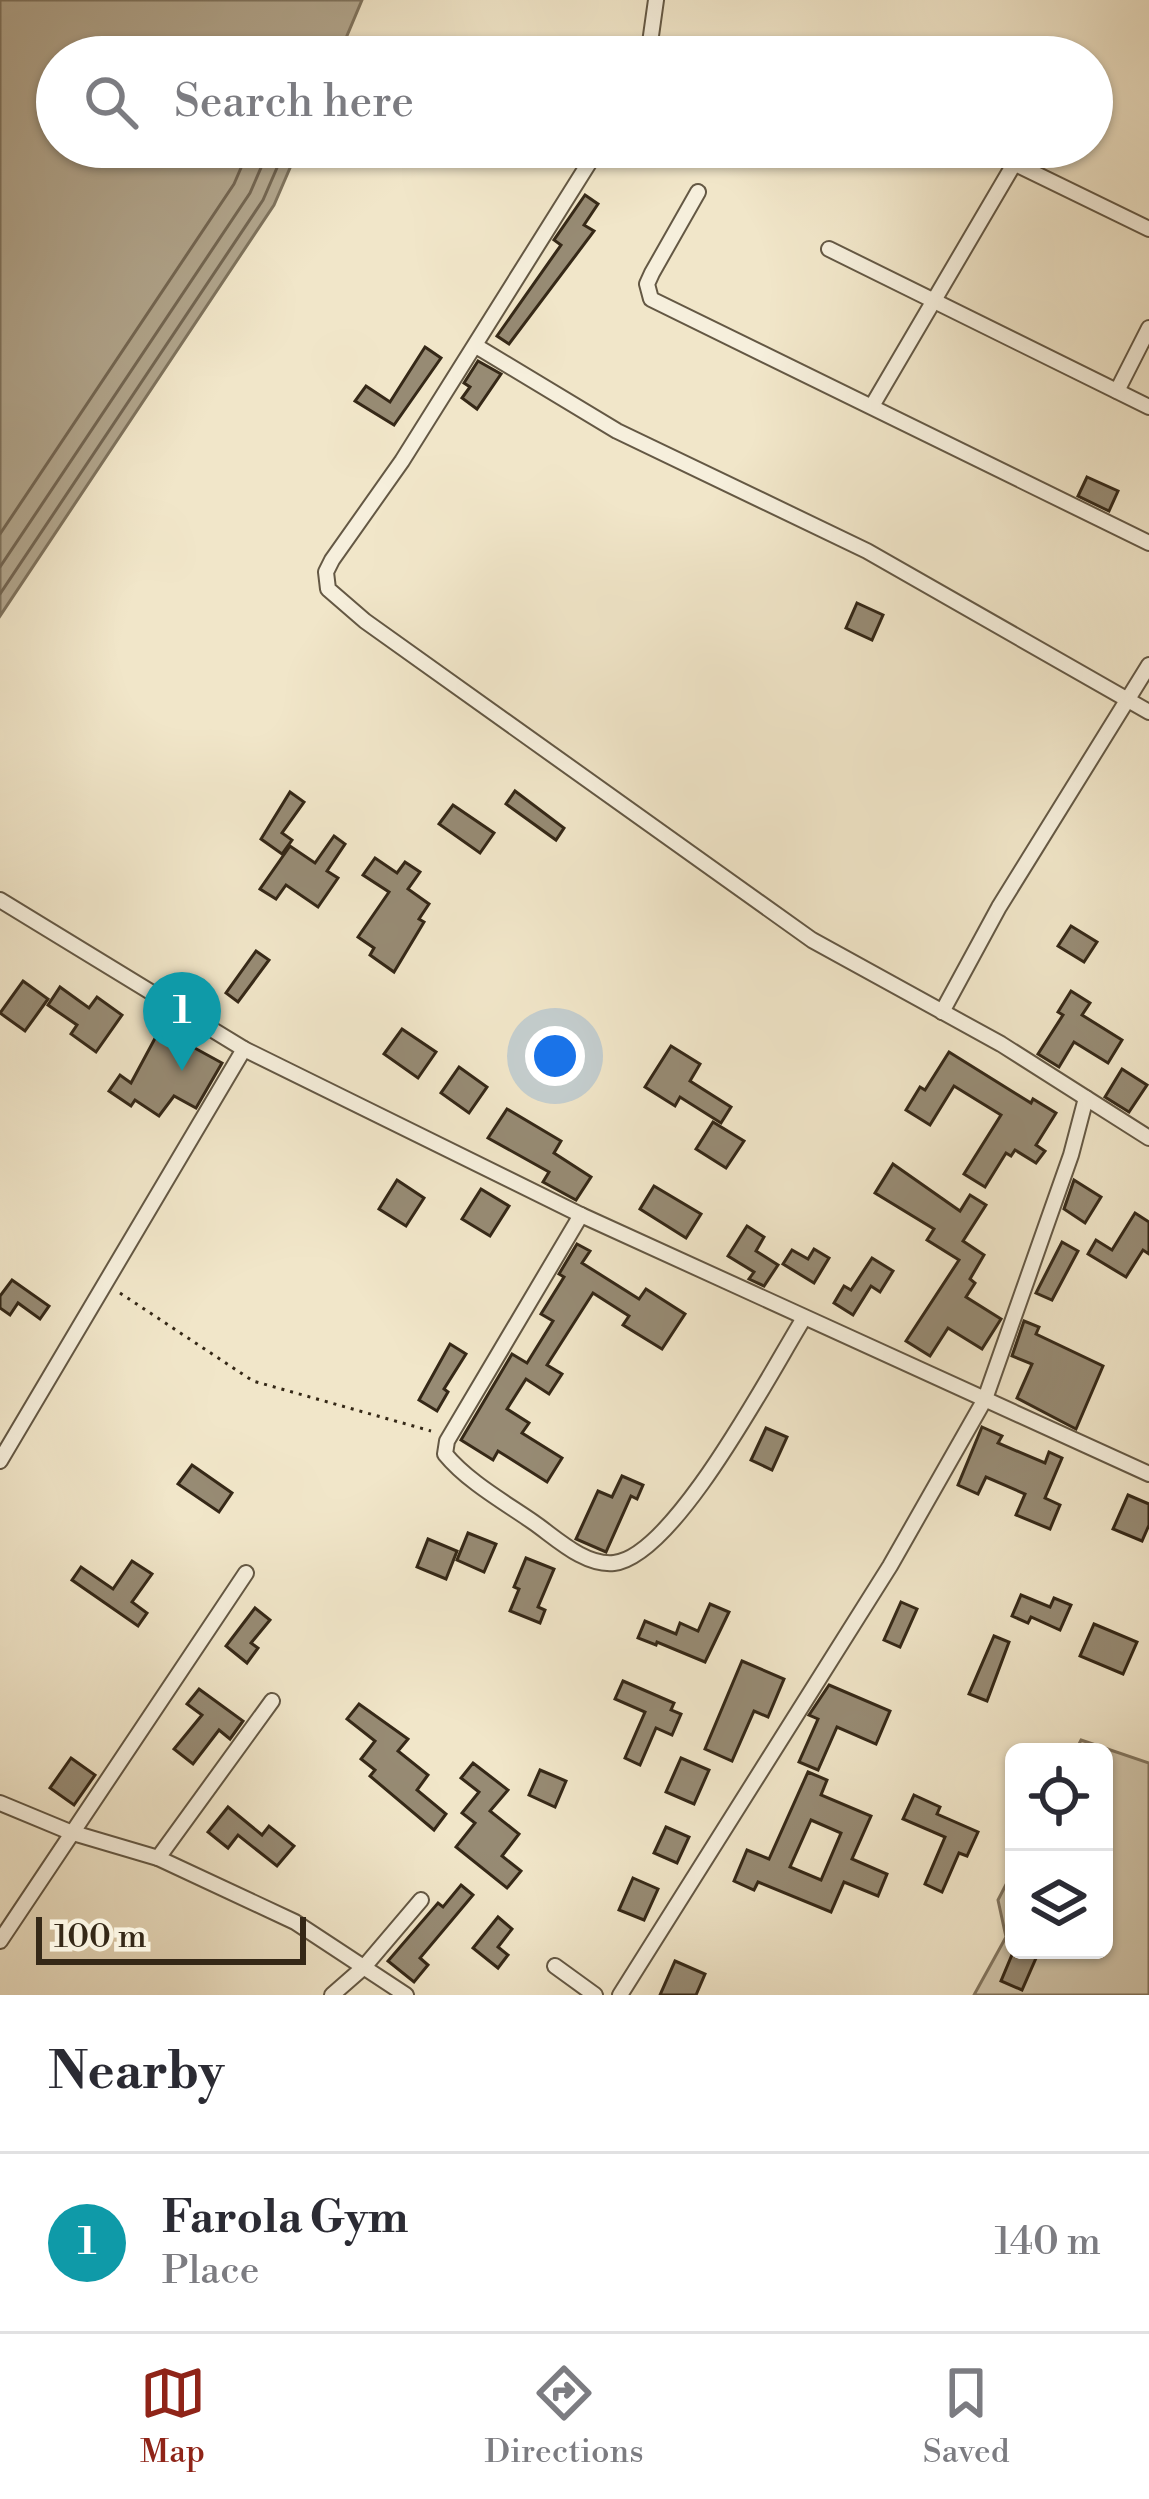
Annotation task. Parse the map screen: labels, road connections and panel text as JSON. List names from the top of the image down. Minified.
{"scale_bar":"100 m","page":{"search":"Search here","pins":"1","scale":"100 m","heading":"Nearby","list":[{"mark":"1","name":"Farola Gym","note":"Place","value":"140 m"}],"nav":["Map","Directions","Saved"]}}
